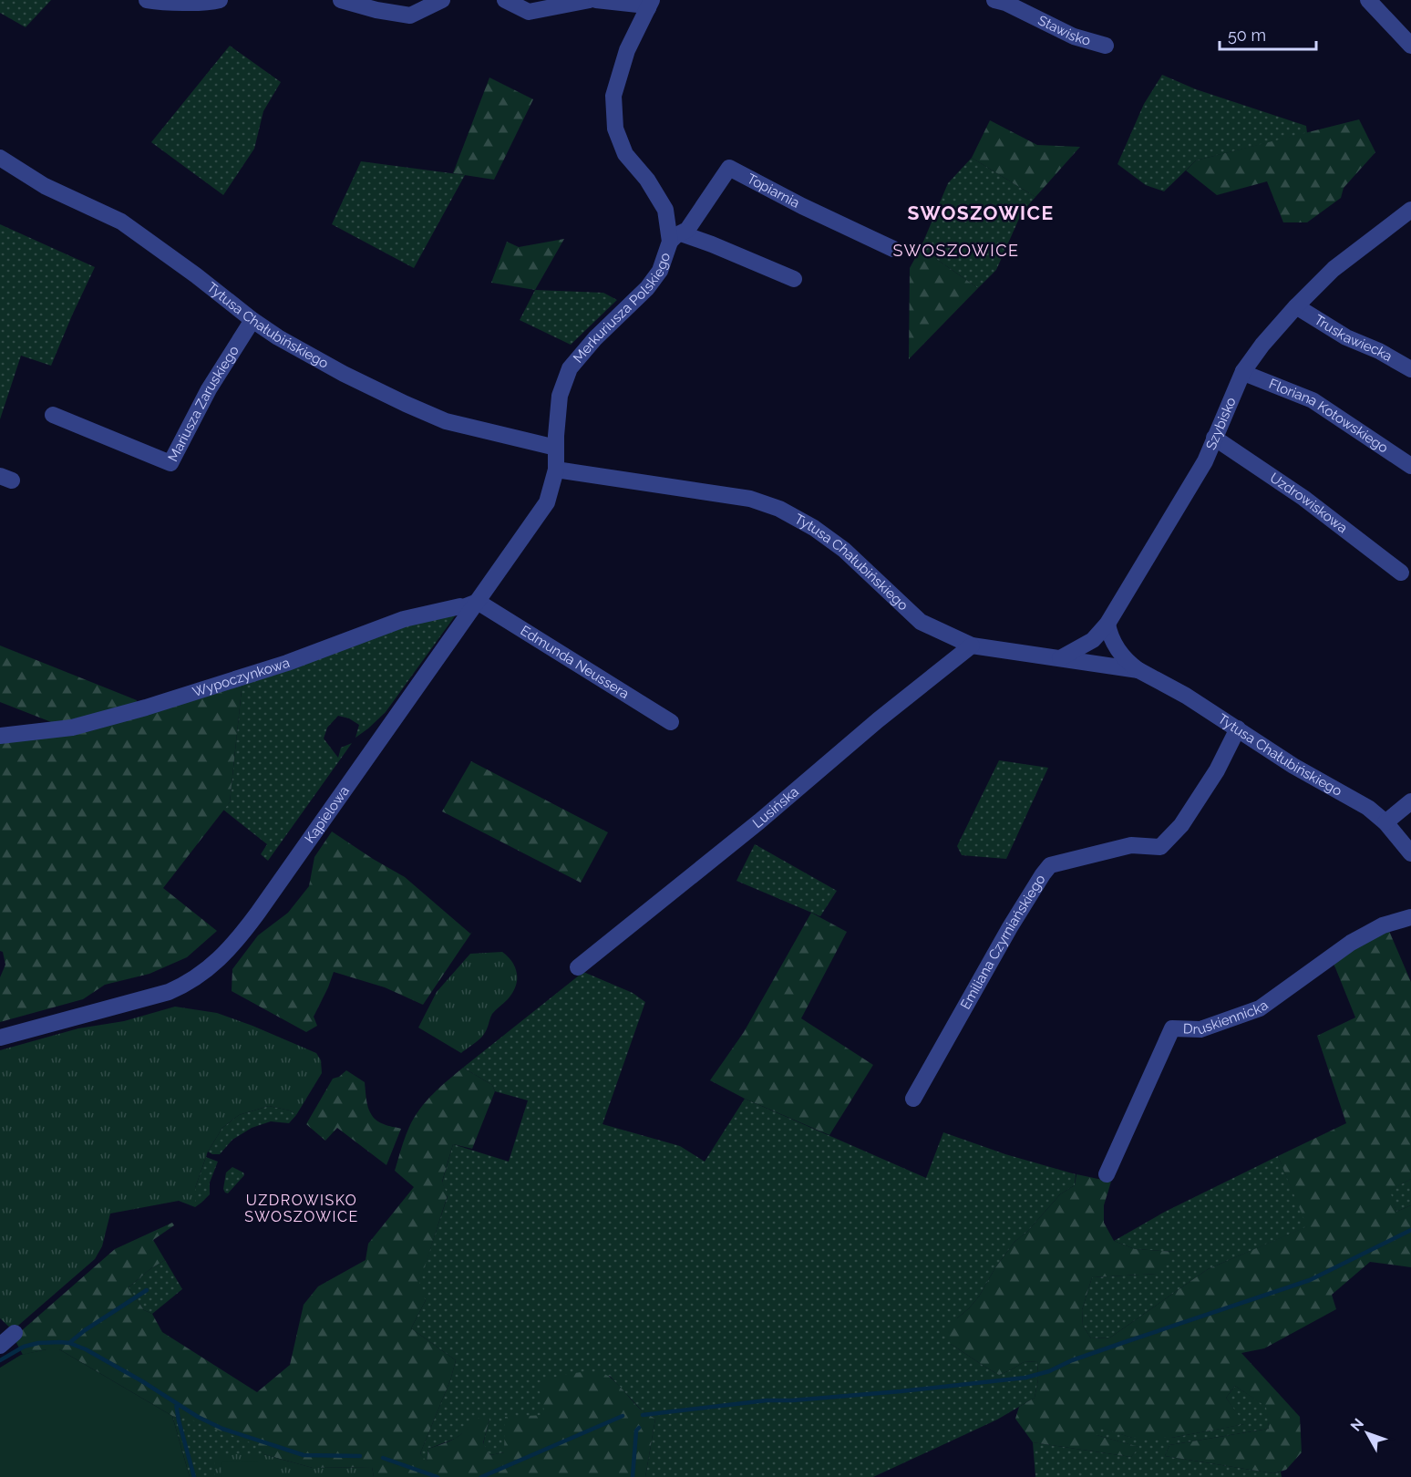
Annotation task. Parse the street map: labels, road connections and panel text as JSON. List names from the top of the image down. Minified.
{"streets":{"street":["Stawisko","Topiarnia","Merkuriusza Polskiego","Tytusa Chałubińskiego","Truskawiecka","Mariusza Zaruskiego","Floriana Kotowskiego","Szybisko","Uzdrowiskowa","Edmunda Neussera","Wypoczynkowa","Lusińska","Kąpielowa","Emiliana Czyrniańskiego","Druskiennicka"]},"crossings":[["Topiarnia","Merkuriusza Polskiego"],["Merkuriusza Polskiego","Tytusa Chałubińskiego"],["Merkuriusza Polskiego","Kąpielowa"],["Tytusa Chałubińskiego","Mariusza Zaruskiego"],["Tytusa Chałubińskiego","Szybisko"],["Tytusa Chałubińskiego","Lusińska"],["Tytusa Chałubińskiego","Kąpielowa"],["Tytusa Chałubińskiego","Emiliana Czyrniańskiego"],["Truskawiecka","Szybisko"],["Floriana Kotowskiego","Szybisko"],["Szybisko","Uzdrowiskowa"],["Edmunda Neussera","Wypoczynkowa"],["Edmunda Neussera","Kąpielowa"],["Wypoczynkowa","Kąpielowa"]],"districts":["SWOSZOWICE","SWOSZOWICE","UZDROWISKO SWOSZOWICE"],"scale_bar":"50 m","north":"top left"}
